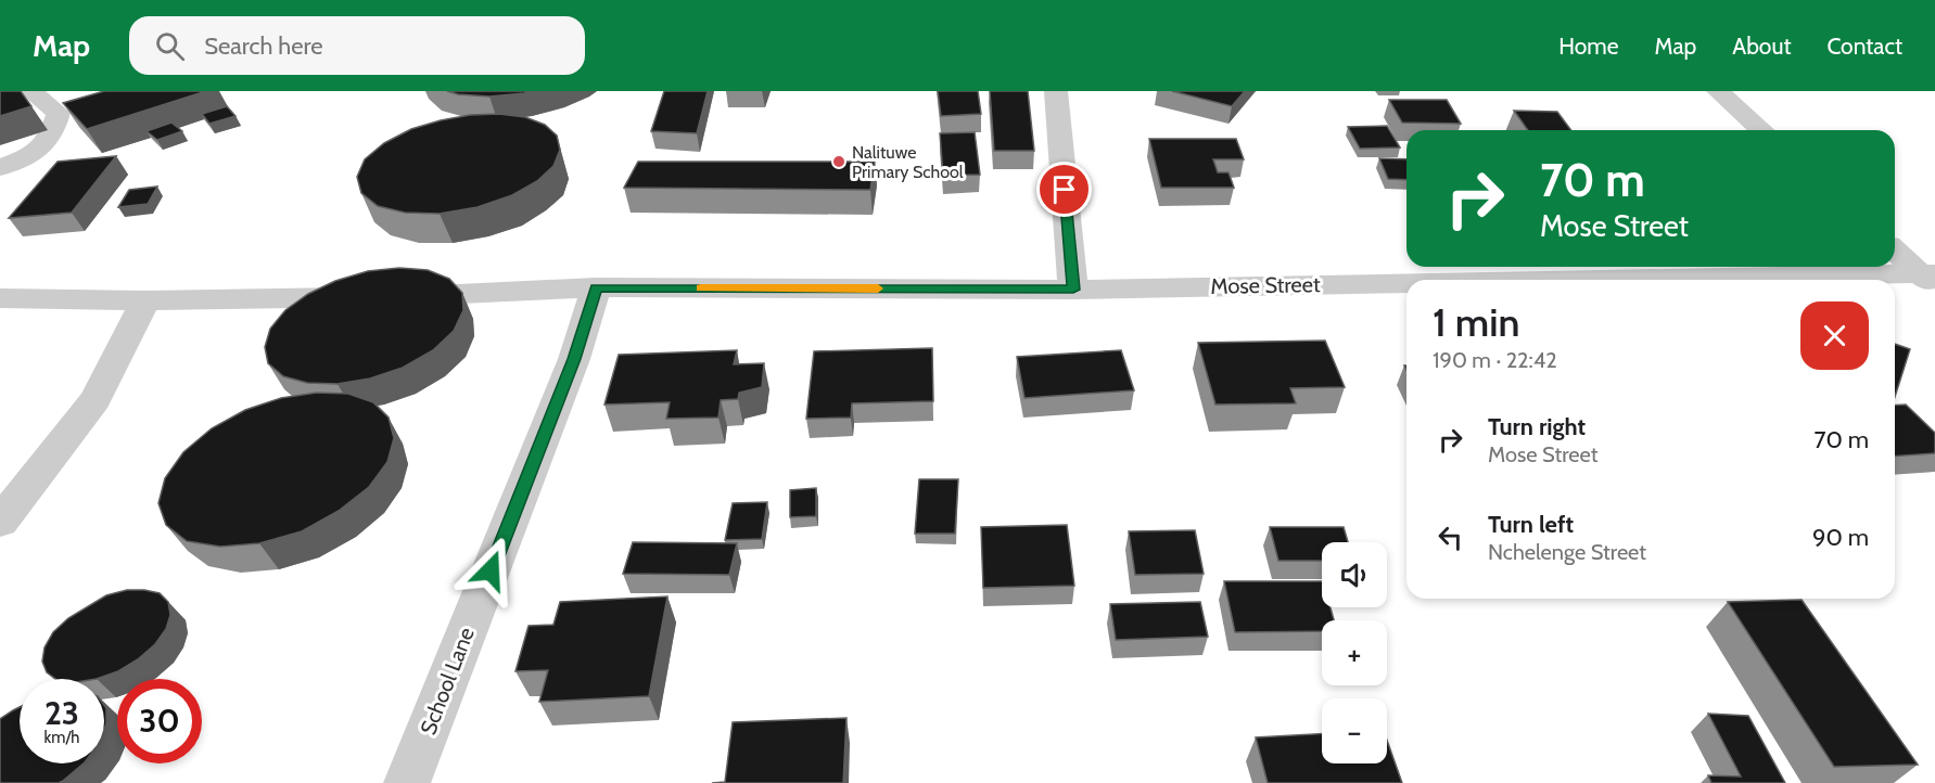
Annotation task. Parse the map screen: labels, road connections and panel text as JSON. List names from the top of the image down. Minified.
{"streets":{"street":["Mose Street","School Lane"]},"crossings":[["Mose Street","School Lane"]],"places":["Nalituwe Primary School"],"page":{"header":"Map","search":"Search here","nav":["Home","Map","About","Contact"],"turn":["70 m","Mose Street"],"heading":["1 min","190 m · 22:42"],"list":[{"name":"Turn right","note":"Mose Street","value":"70 m"},{"name":"Turn left","note":"Nchelenge Street","value":"90 m"}],"map_buttons":["+","−"],"speed":"23 km/h","limit":"30"}}
